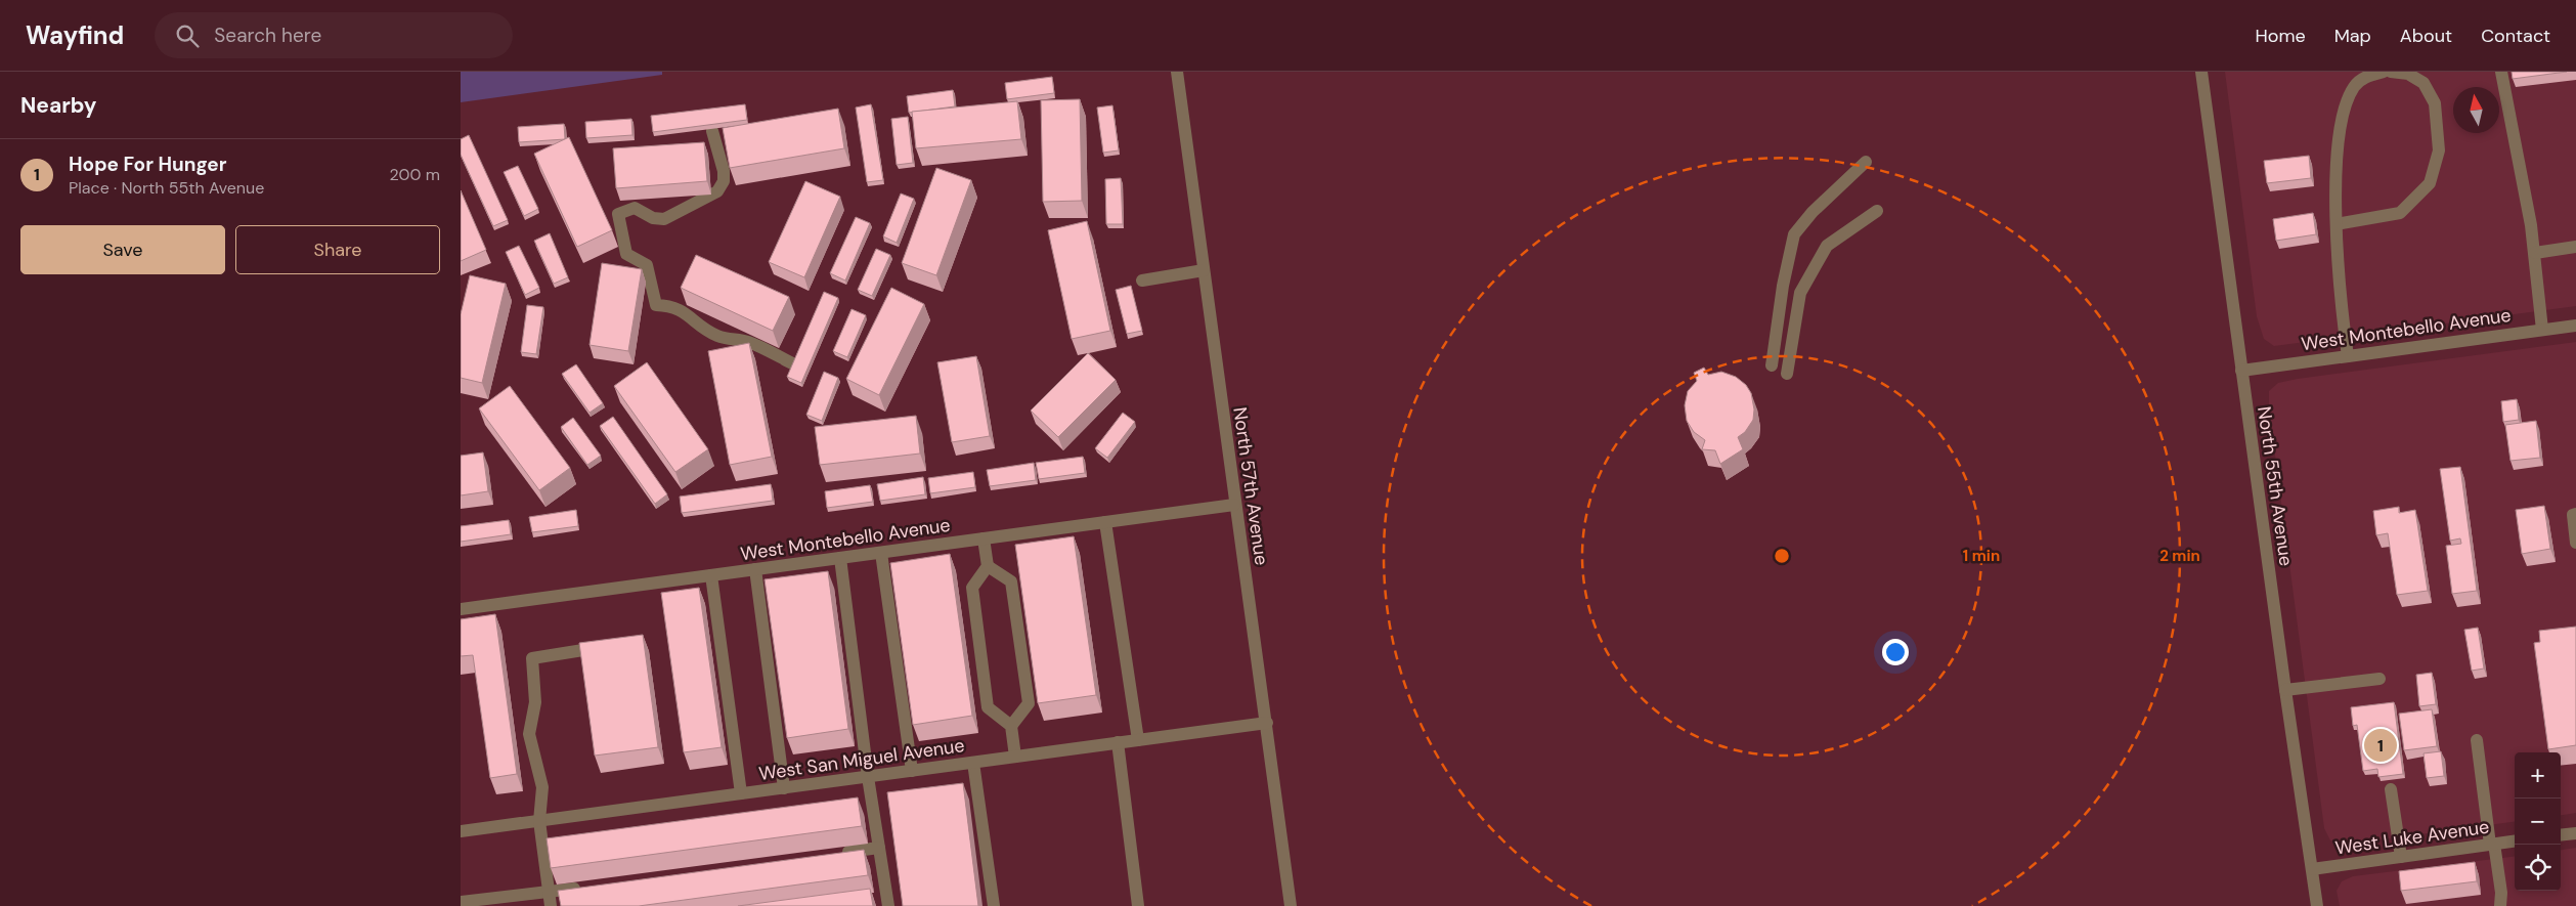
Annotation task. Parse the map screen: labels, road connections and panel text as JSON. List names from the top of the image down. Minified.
{"streets":{"street":["West Montebello Avenue","North 57th Avenue","North 55th Avenue","West San Miguel Avenue","West Luke Avenue"]},"crossings":[["West Montebello Avenue","North 57th Avenue"],["West Montebello Avenue","North 55th Avenue"],["North 57th Avenue","West San Miguel Avenue"],["North 55th Avenue","West Luke Avenue"]],"north":"top","page":{"header":"Wayfind","search":"Search here","nav":["Home","Map","About","Contact"],"heading":"Nearby","list":[{"mark":"1","name":"Hope For Hunger","note":"Place · North 55th Avenue","value":"200 m"}],"buttons":["Save","Share"],"pins":"1","map_buttons":["+","−"]},"rings":["1 min","2 min"]}
